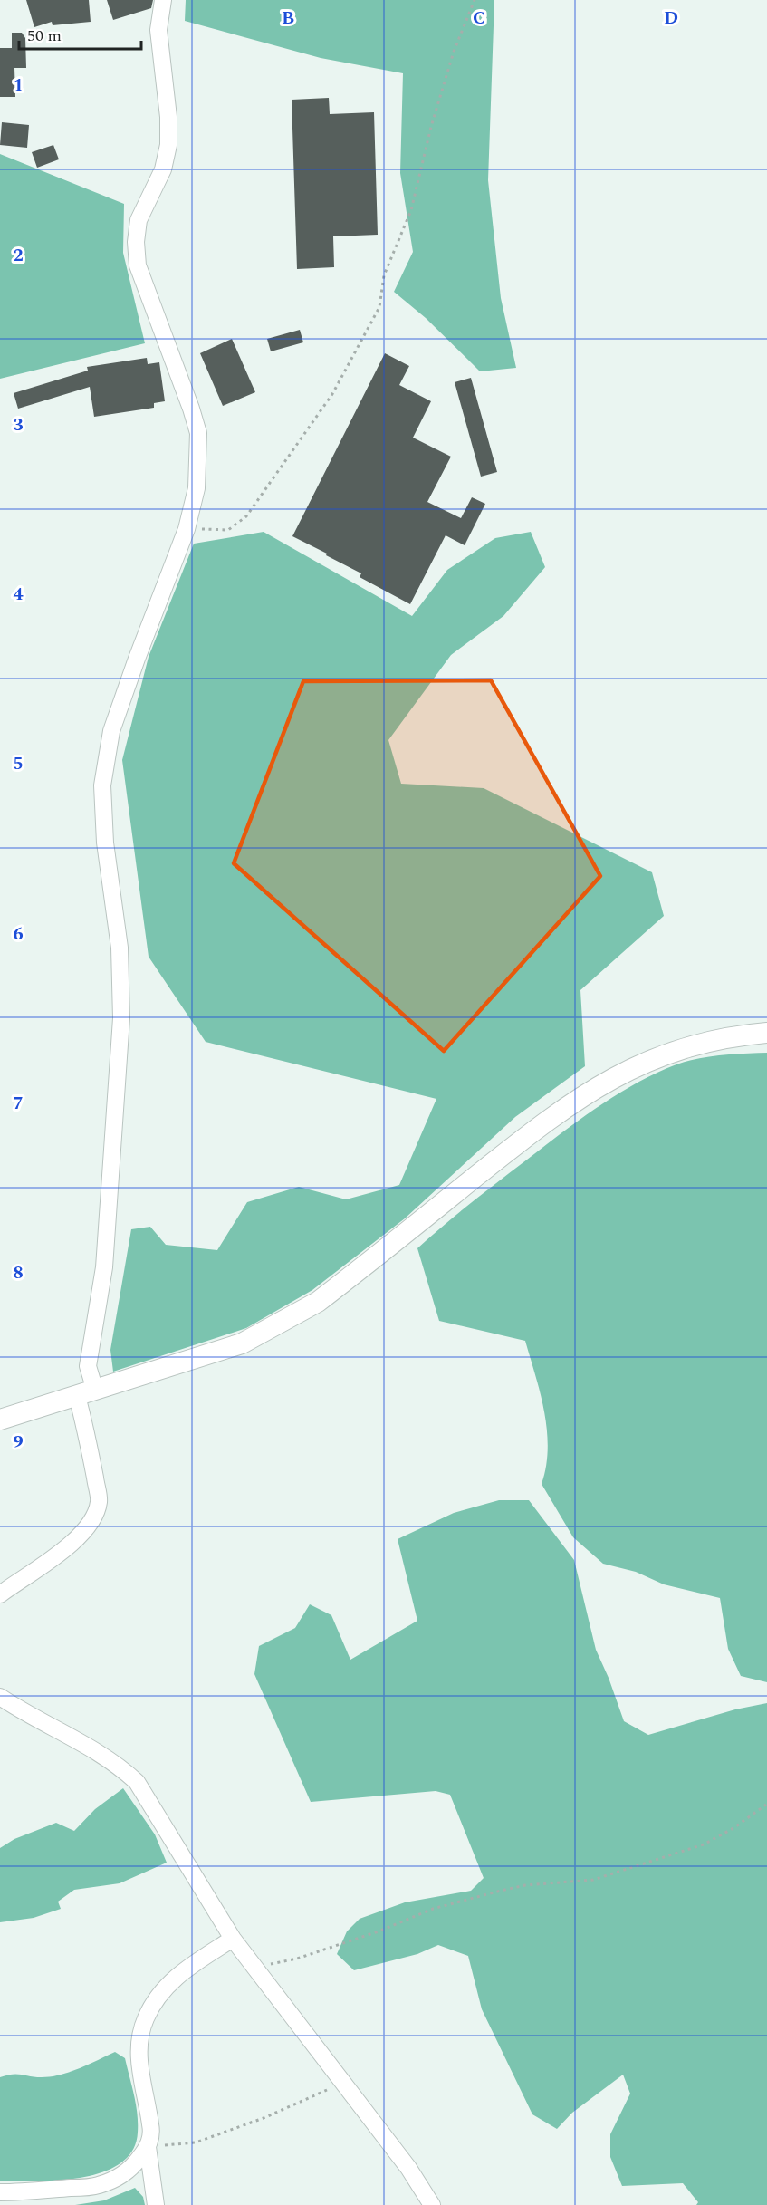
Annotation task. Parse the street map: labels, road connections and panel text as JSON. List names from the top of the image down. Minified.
{"scale_bar":"50 m","grid":{"columns":["B","C","D"],"rows":["1","2","3","4","5","6","7","8","9"]}}
